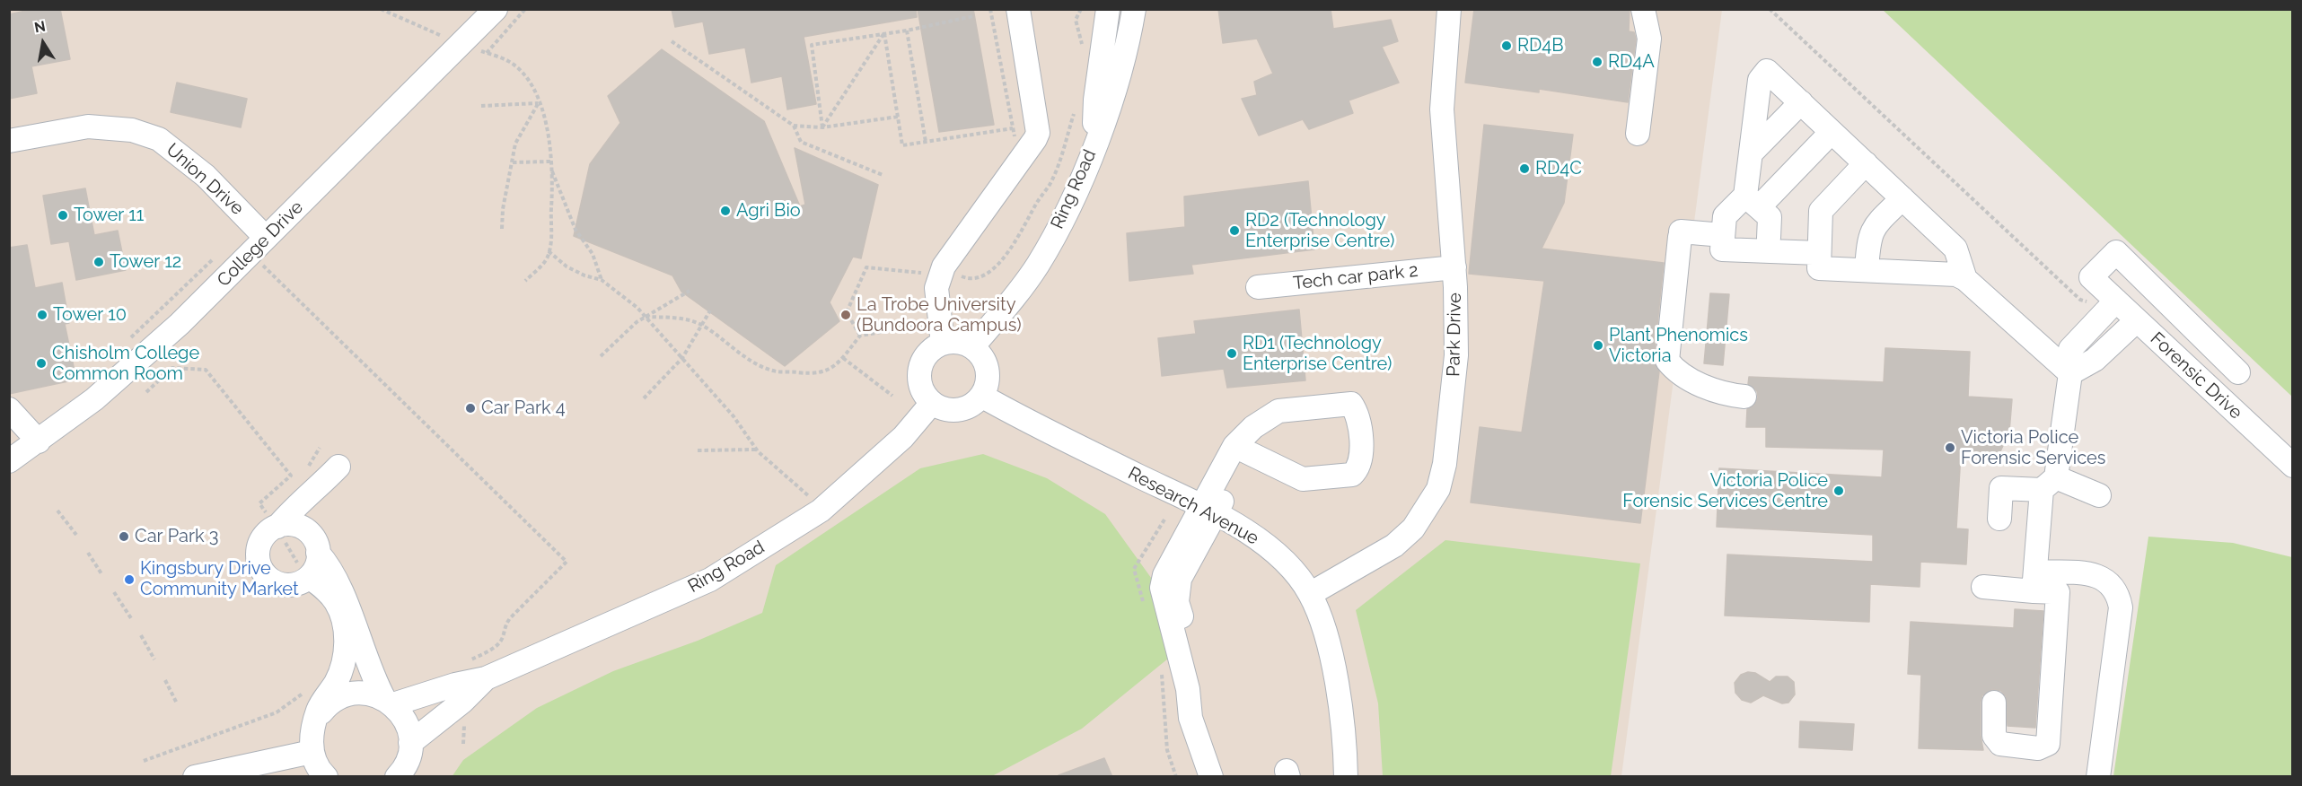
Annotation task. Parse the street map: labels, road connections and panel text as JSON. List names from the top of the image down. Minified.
{"streets":{"street":["Union Drive","Ring Road","College Drive","Tech car park 2","Park Drive","Forensic Drive","Research Avenue"]},"crossings":[["Union Drive","College Drive"],["Ring Road","Research Avenue"],["Tech car park 2","Park Drive"],["Park Drive","Research Avenue"]],"places":["RD4B","RD4A","RD4C","Agri Bio","Tower 11","RD2 (Technology Enterprise Centre)","Tower 12","Tower 10","La Trobe University (Bundoora Campus)","Plant Phenomics Victoria","RD1 (Technology Enterprise Centre)","Chisholm College Common Room","Car Park 4","Victoria Police Forensic Services","Victoria Police Forensic Services Centre","Car Park 3","Kingsbury Drive Community Market"],"north":"top"}
